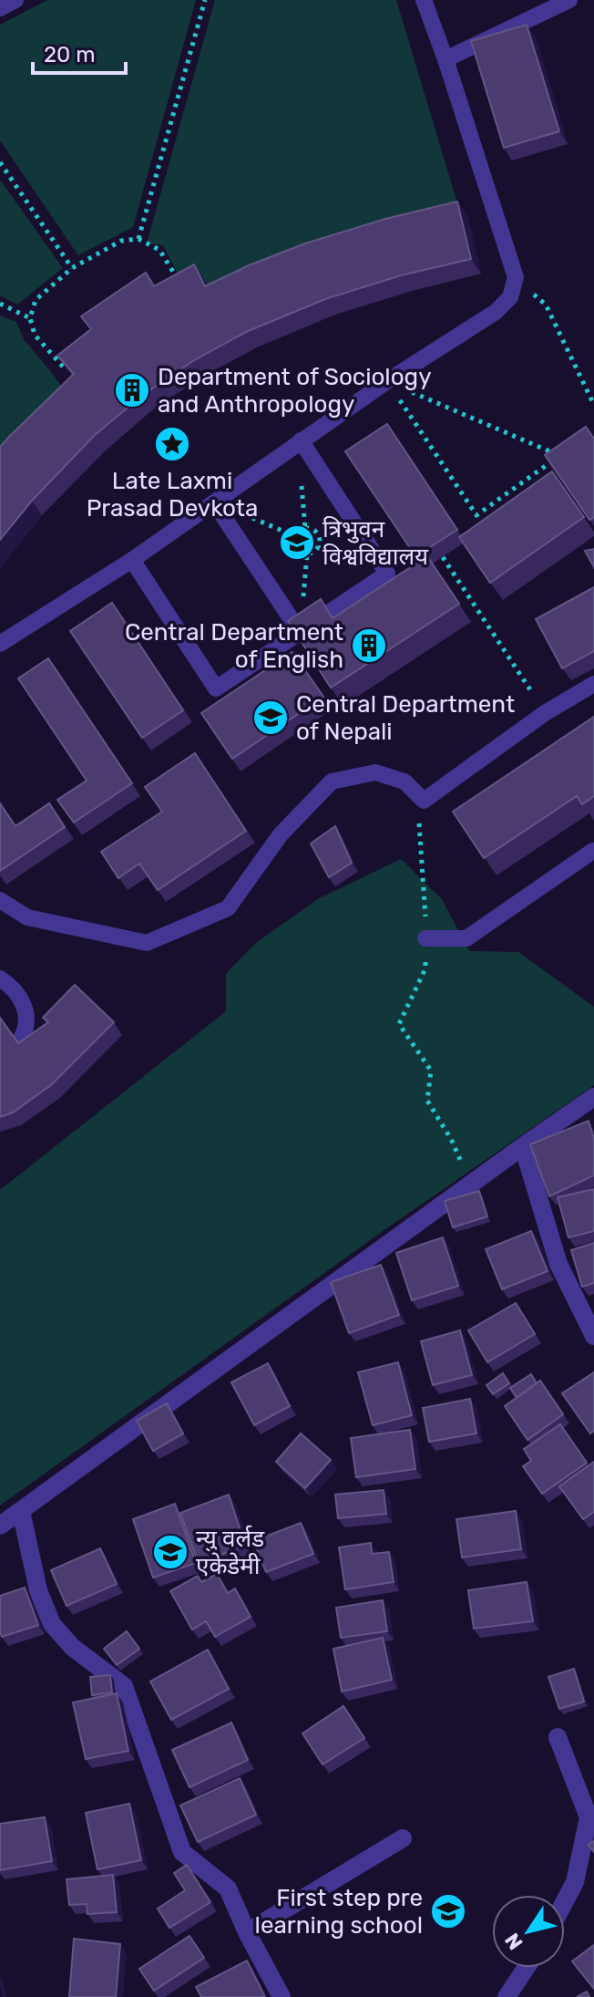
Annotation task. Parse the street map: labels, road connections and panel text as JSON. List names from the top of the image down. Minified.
{"places":{"building":["Department of Sociology and Anthropology","Central Department of English"],"place":["Late Laxmi Prasad Devkota"],"school or university":["त्रिभुवन विश्वविद्यालय","Central Department of Nepali","न्यु वर्लड एकेडेमी","First step pre learning school"]},"scale_bar":"20 m","north":"bottom left"}
